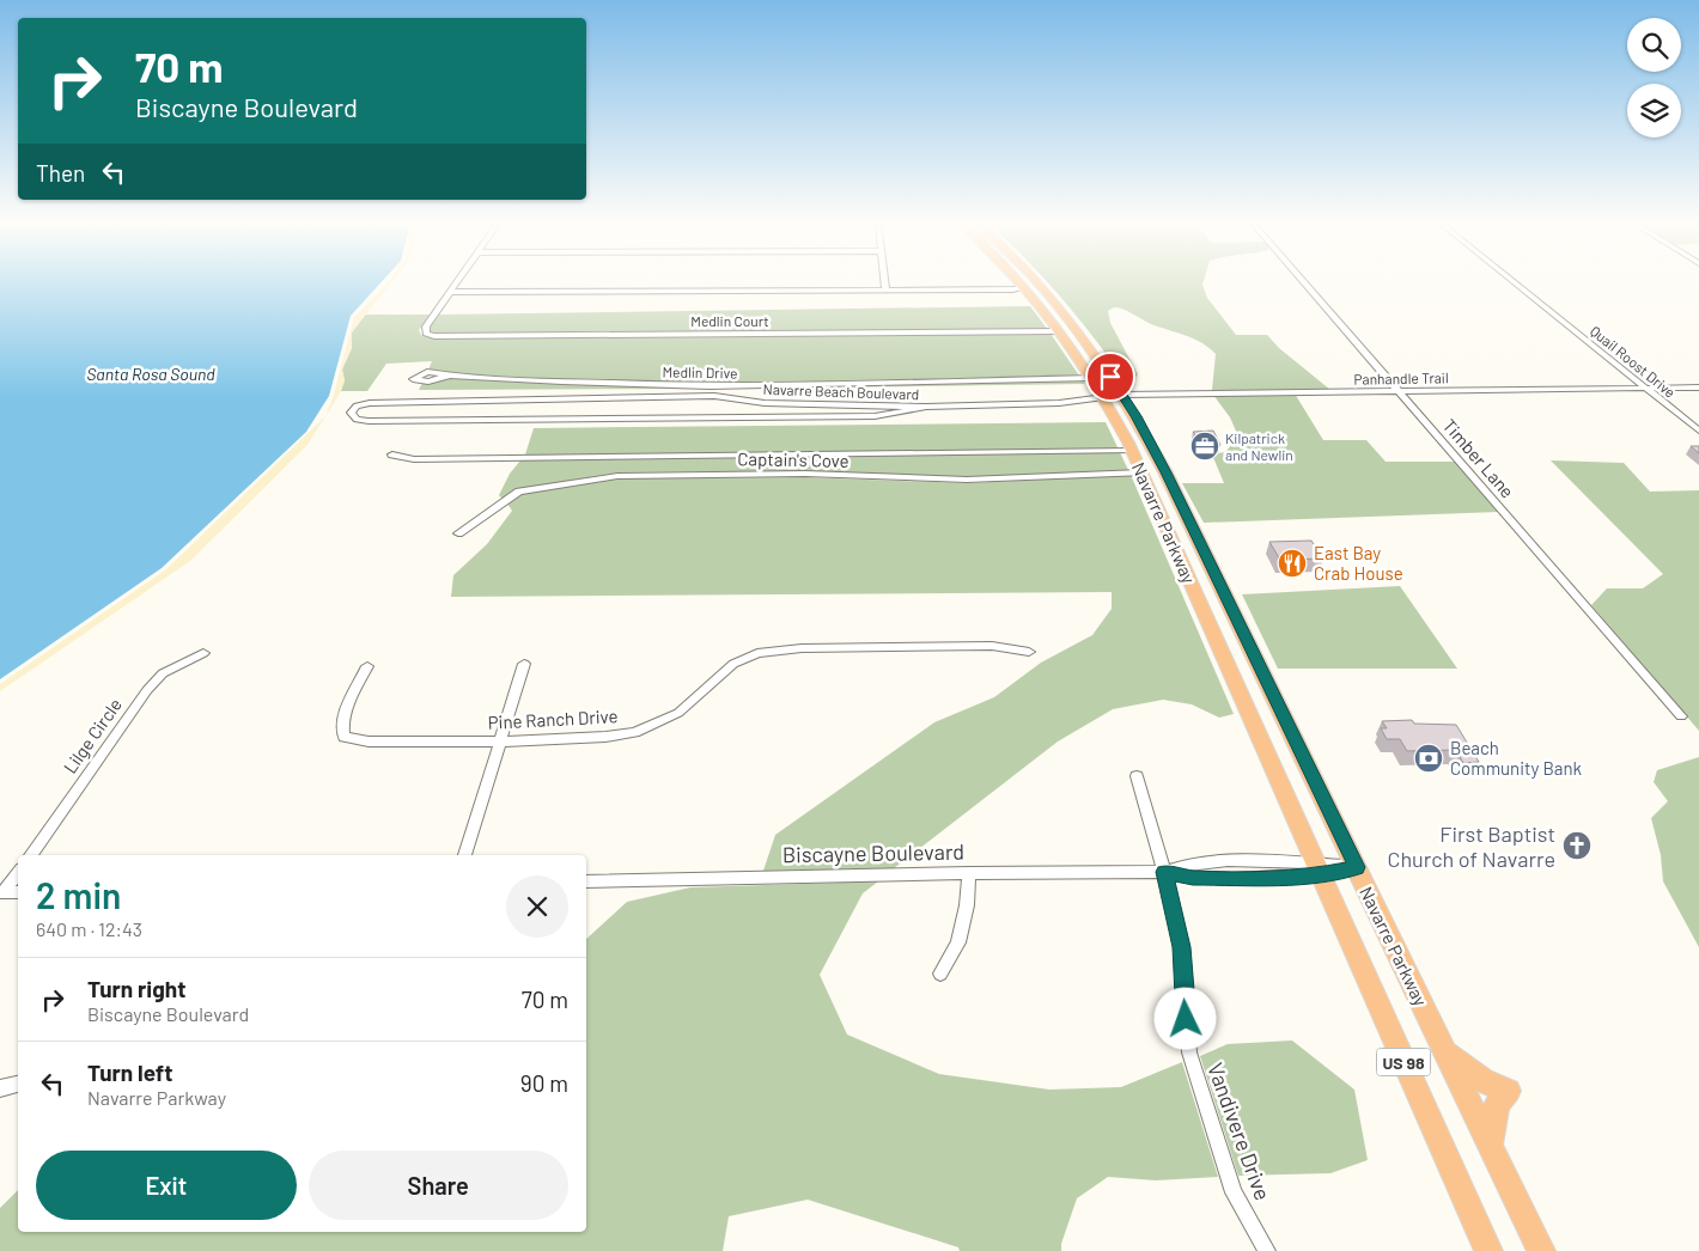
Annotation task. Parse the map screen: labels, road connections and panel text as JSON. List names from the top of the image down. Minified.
{"streets":{"highway":["Navarre Parkway","US 98"],"street":["Medlin Court","Quail Roost Drive","Medlin Drive","Panhandle Trail","Navarre Beach Boulevard","Timber Lane","Captain's Cove","Pine Ranch Drive","Lilge Circle","Biscayne Boulevard","Vandivere Drive"]},"crossings":[["Medlin Court","Navarre Parkway"],["Quail Roost Drive","Panhandle Trail"],["Medlin Drive","Navarre Parkway"],["Panhandle Trail","Navarre Beach Boulevard"],["Panhandle Trail","Timber Lane"],["Panhandle Trail","Navarre Parkway"],["Captain's Cove","Navarre Parkway"],["Navarre Parkway","Biscayne Boulevard"],["Biscayne Boulevard","Vandivere Drive"]],"water":["Santa Rosa Sound"],"places":{"office":["Kilpatrick and Newlin"],"restaurant":["East Bay Crab House"],"bank":["Beach Community Bank"],"church":["First Baptist Church of Navarre"]},"page":{"turn":["70 m","Biscayne Boulevard"],"then":"Then","heading":["2 min","640 m · 12:43"],"list":[{"name":"Turn right","note":"Biscayne Boulevard","value":"70 m"},{"name":"Turn left","note":"Navarre Parkway","value":"90 m"}],"buttons":["Exit","Share"]}}
